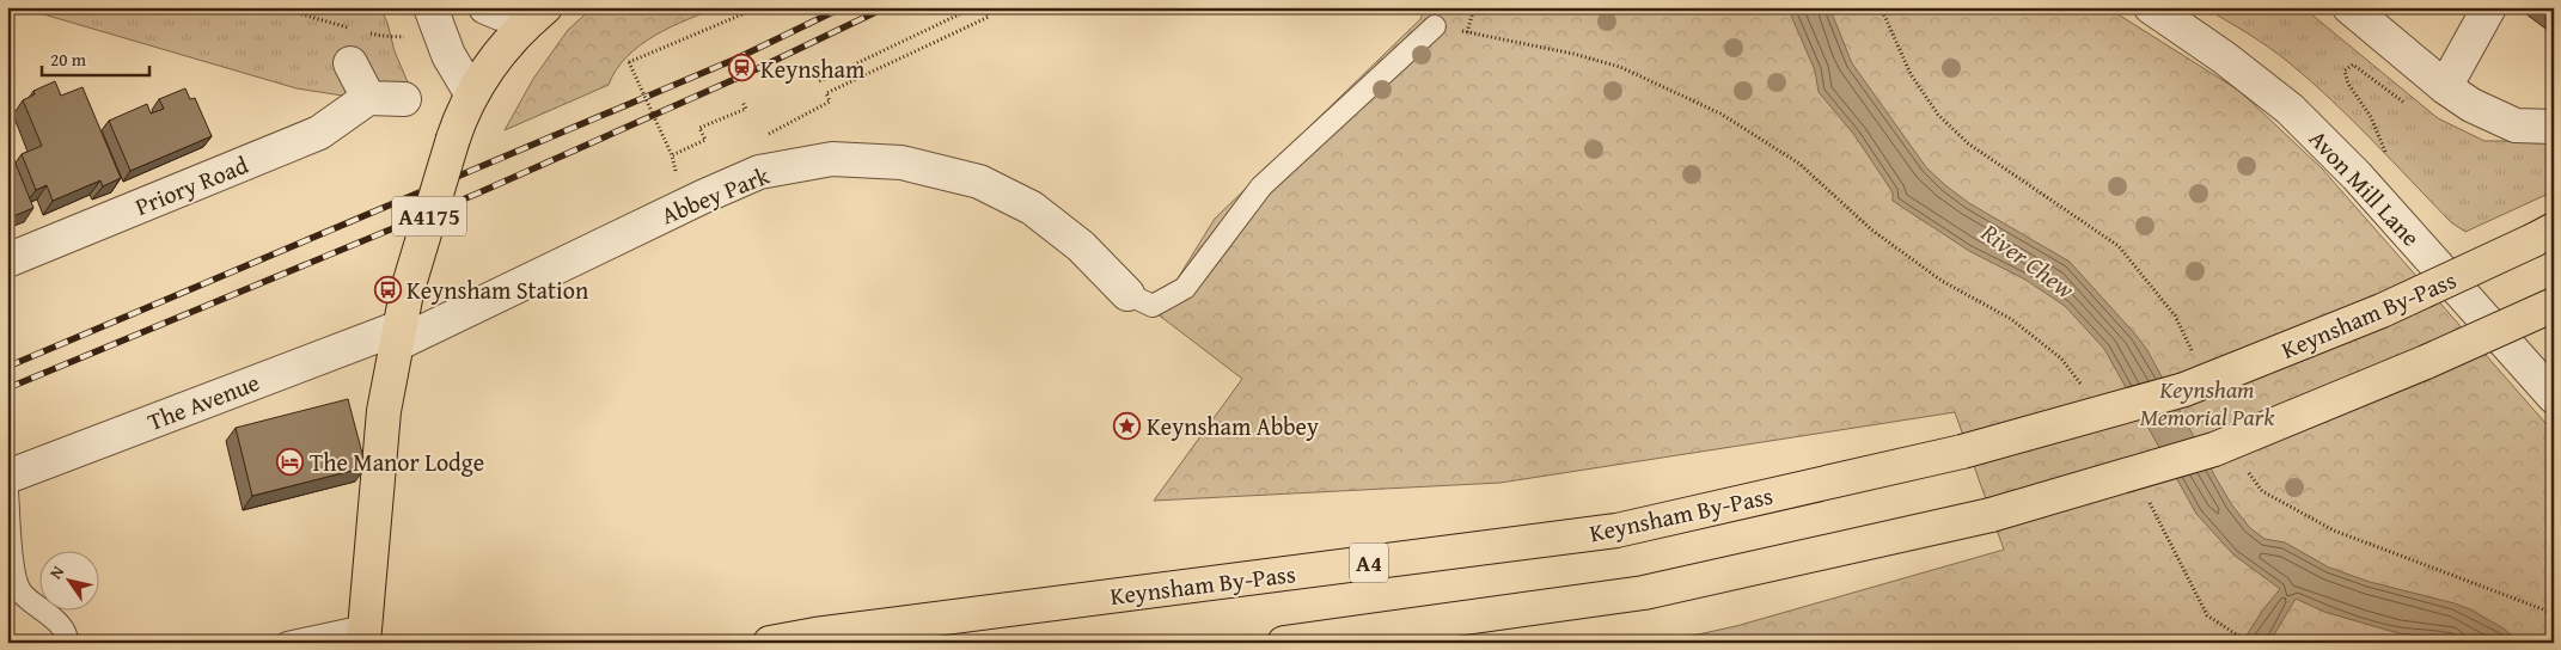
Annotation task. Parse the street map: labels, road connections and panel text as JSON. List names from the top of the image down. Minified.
{"streets":{"main road":["A4175","Keynsham By-Pass","A4"],"street":["Priory Road","Avon Mill Lane","Abbey Park","The Avenue"]},"crossings":[["Abbey Park","A4175"],["Abbey Park","The Avenue"],["A4175","The Avenue"]],"water":["River Chew"],"parks":["Keynsham Memorial Park"],"places":{"station":["Keynsham"],"bus stop":["Keynsham Station"],"place":["Keynsham Abbey"],"hotel":["The Manor Lodge"]},"scale_bar":"20 m","north":"top left"}
